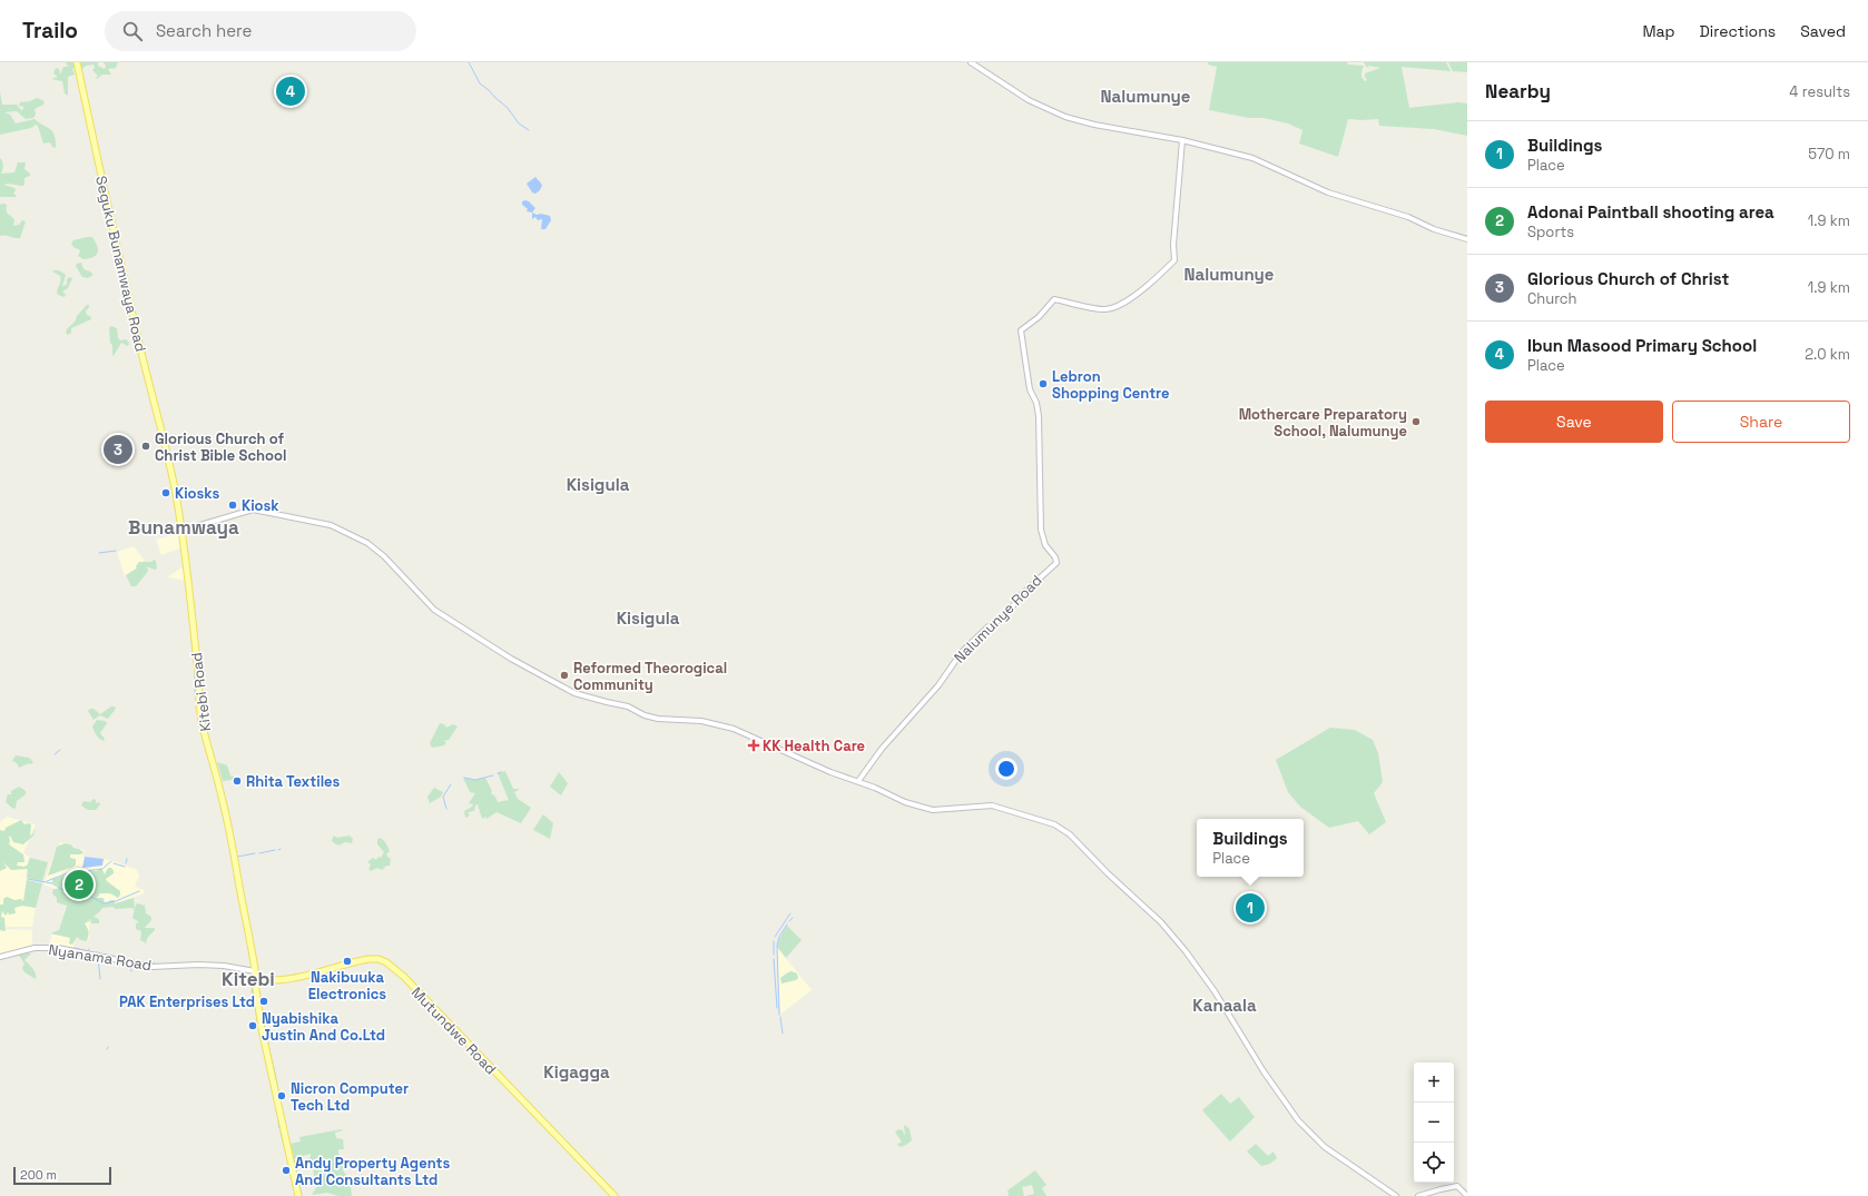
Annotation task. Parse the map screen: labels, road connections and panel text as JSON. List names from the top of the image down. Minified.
{"streets":{"main road":["Seguku Bunamwaya Road","Kitebi Road","Mutundwe Road"],"street":["Nalumunye Road","Nyanama Road"]},"crossings":[["Seguku Bunamwaya Road","Kitebi Road"],["Kitebi Road","Nyanama Road"],["Kitebi Road","Mutundwe Road"],["Nyanama Road","Mutundwe Road"]],"districts":["Nalumunye","Nalumunye","Kisigula","Bunamwaya","Kisigula","Kitebi","Kanaala","Kigagga"],"places":{"other":["Lebron Shopping Centre","Mothercare Preparatory School, Nalumunye","Glorious Church of Christ Bible School","Kiosks","Kiosk","Reformed Theorogical Community","Rhita Textiles","Nakibuuka Electronics","PAK Enterprises Ltd","Nyabishika Justin And Co.Ltd","Nicron Computer Tech Ltd","Andy Property Agents And Consultants Ltd"],"health":["KK Health Care"]},"scale_bar":"200 m","page":{"header":"Trailo","search":"Search here","nav":["Map","Directions","Saved"],"heading":["Nearby","4 results"],"pins":["4","3","2","1"],"list":[{"mark":"1","name":"Buildings","note":"Place","value":"570 m"},{"mark":"2","name":"Adonai Paintball shooting area","note":"Sports","value":"1.9 km"},{"mark":"3","name":"Glorious Church of Christ","note":"Church","value":"1.9 km"},{"mark":"4","name":"Ibun Masood Primary School","note":"Place","value":"2.0 km"}],"buttons":["Save","Share"],"popup":["Buildings","Place"],"map_buttons":["+","−"],"scale":"200 m"}}
